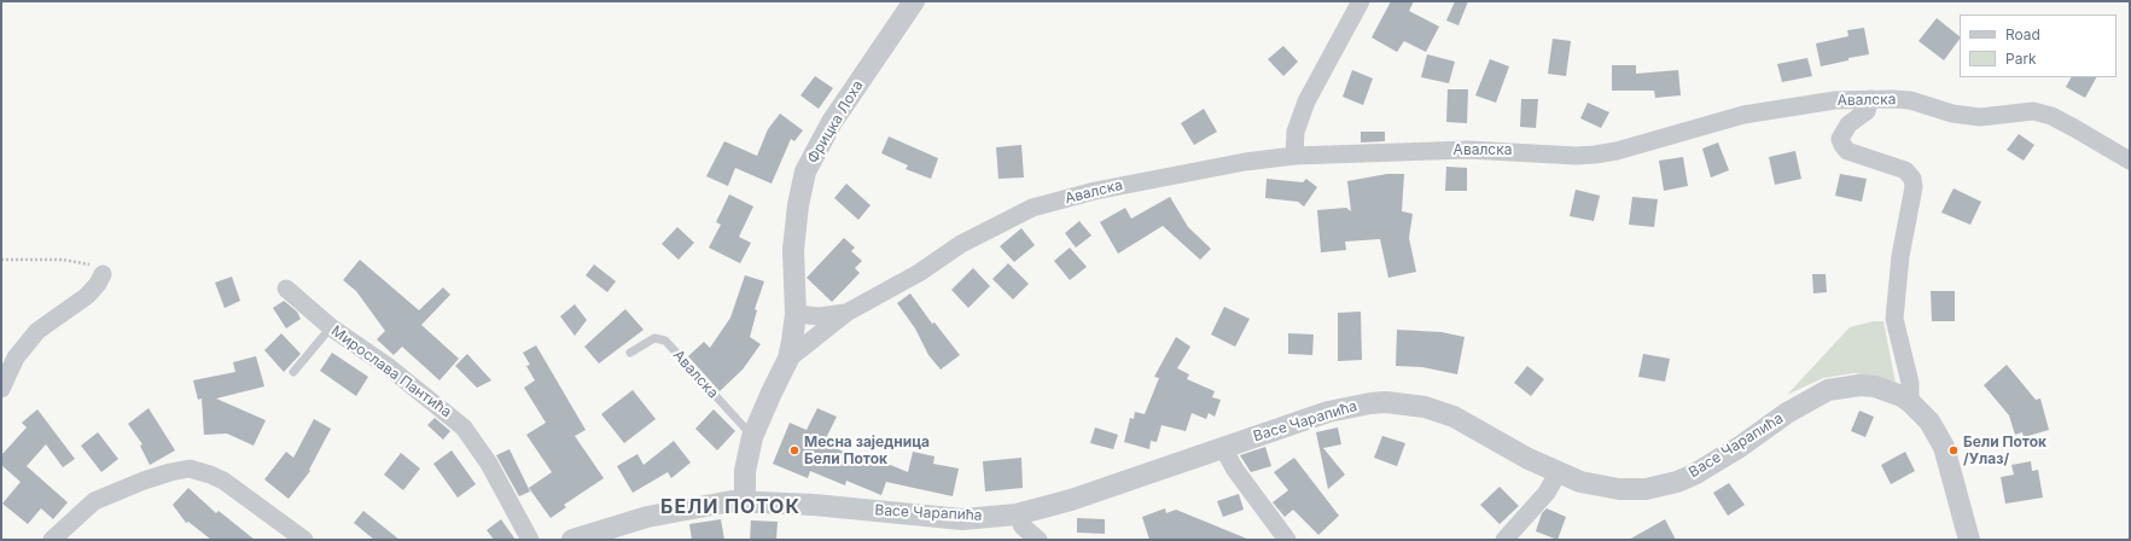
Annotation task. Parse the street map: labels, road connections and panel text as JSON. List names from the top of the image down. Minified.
{"streets":{"street":["Авалска","Фрицка Лоха","Мирослава Пантића","Васе Чарапића"]},"crossings":[["Авалска","Фрицка Лоха"],["Авалска","Васе Чарапића"]],"districts":["БЕЛИ ПОТОК"],"places":["Месна заједница Бели Поток","Бели Поток /Улаз/"],"legend":["Road","Park"]}
